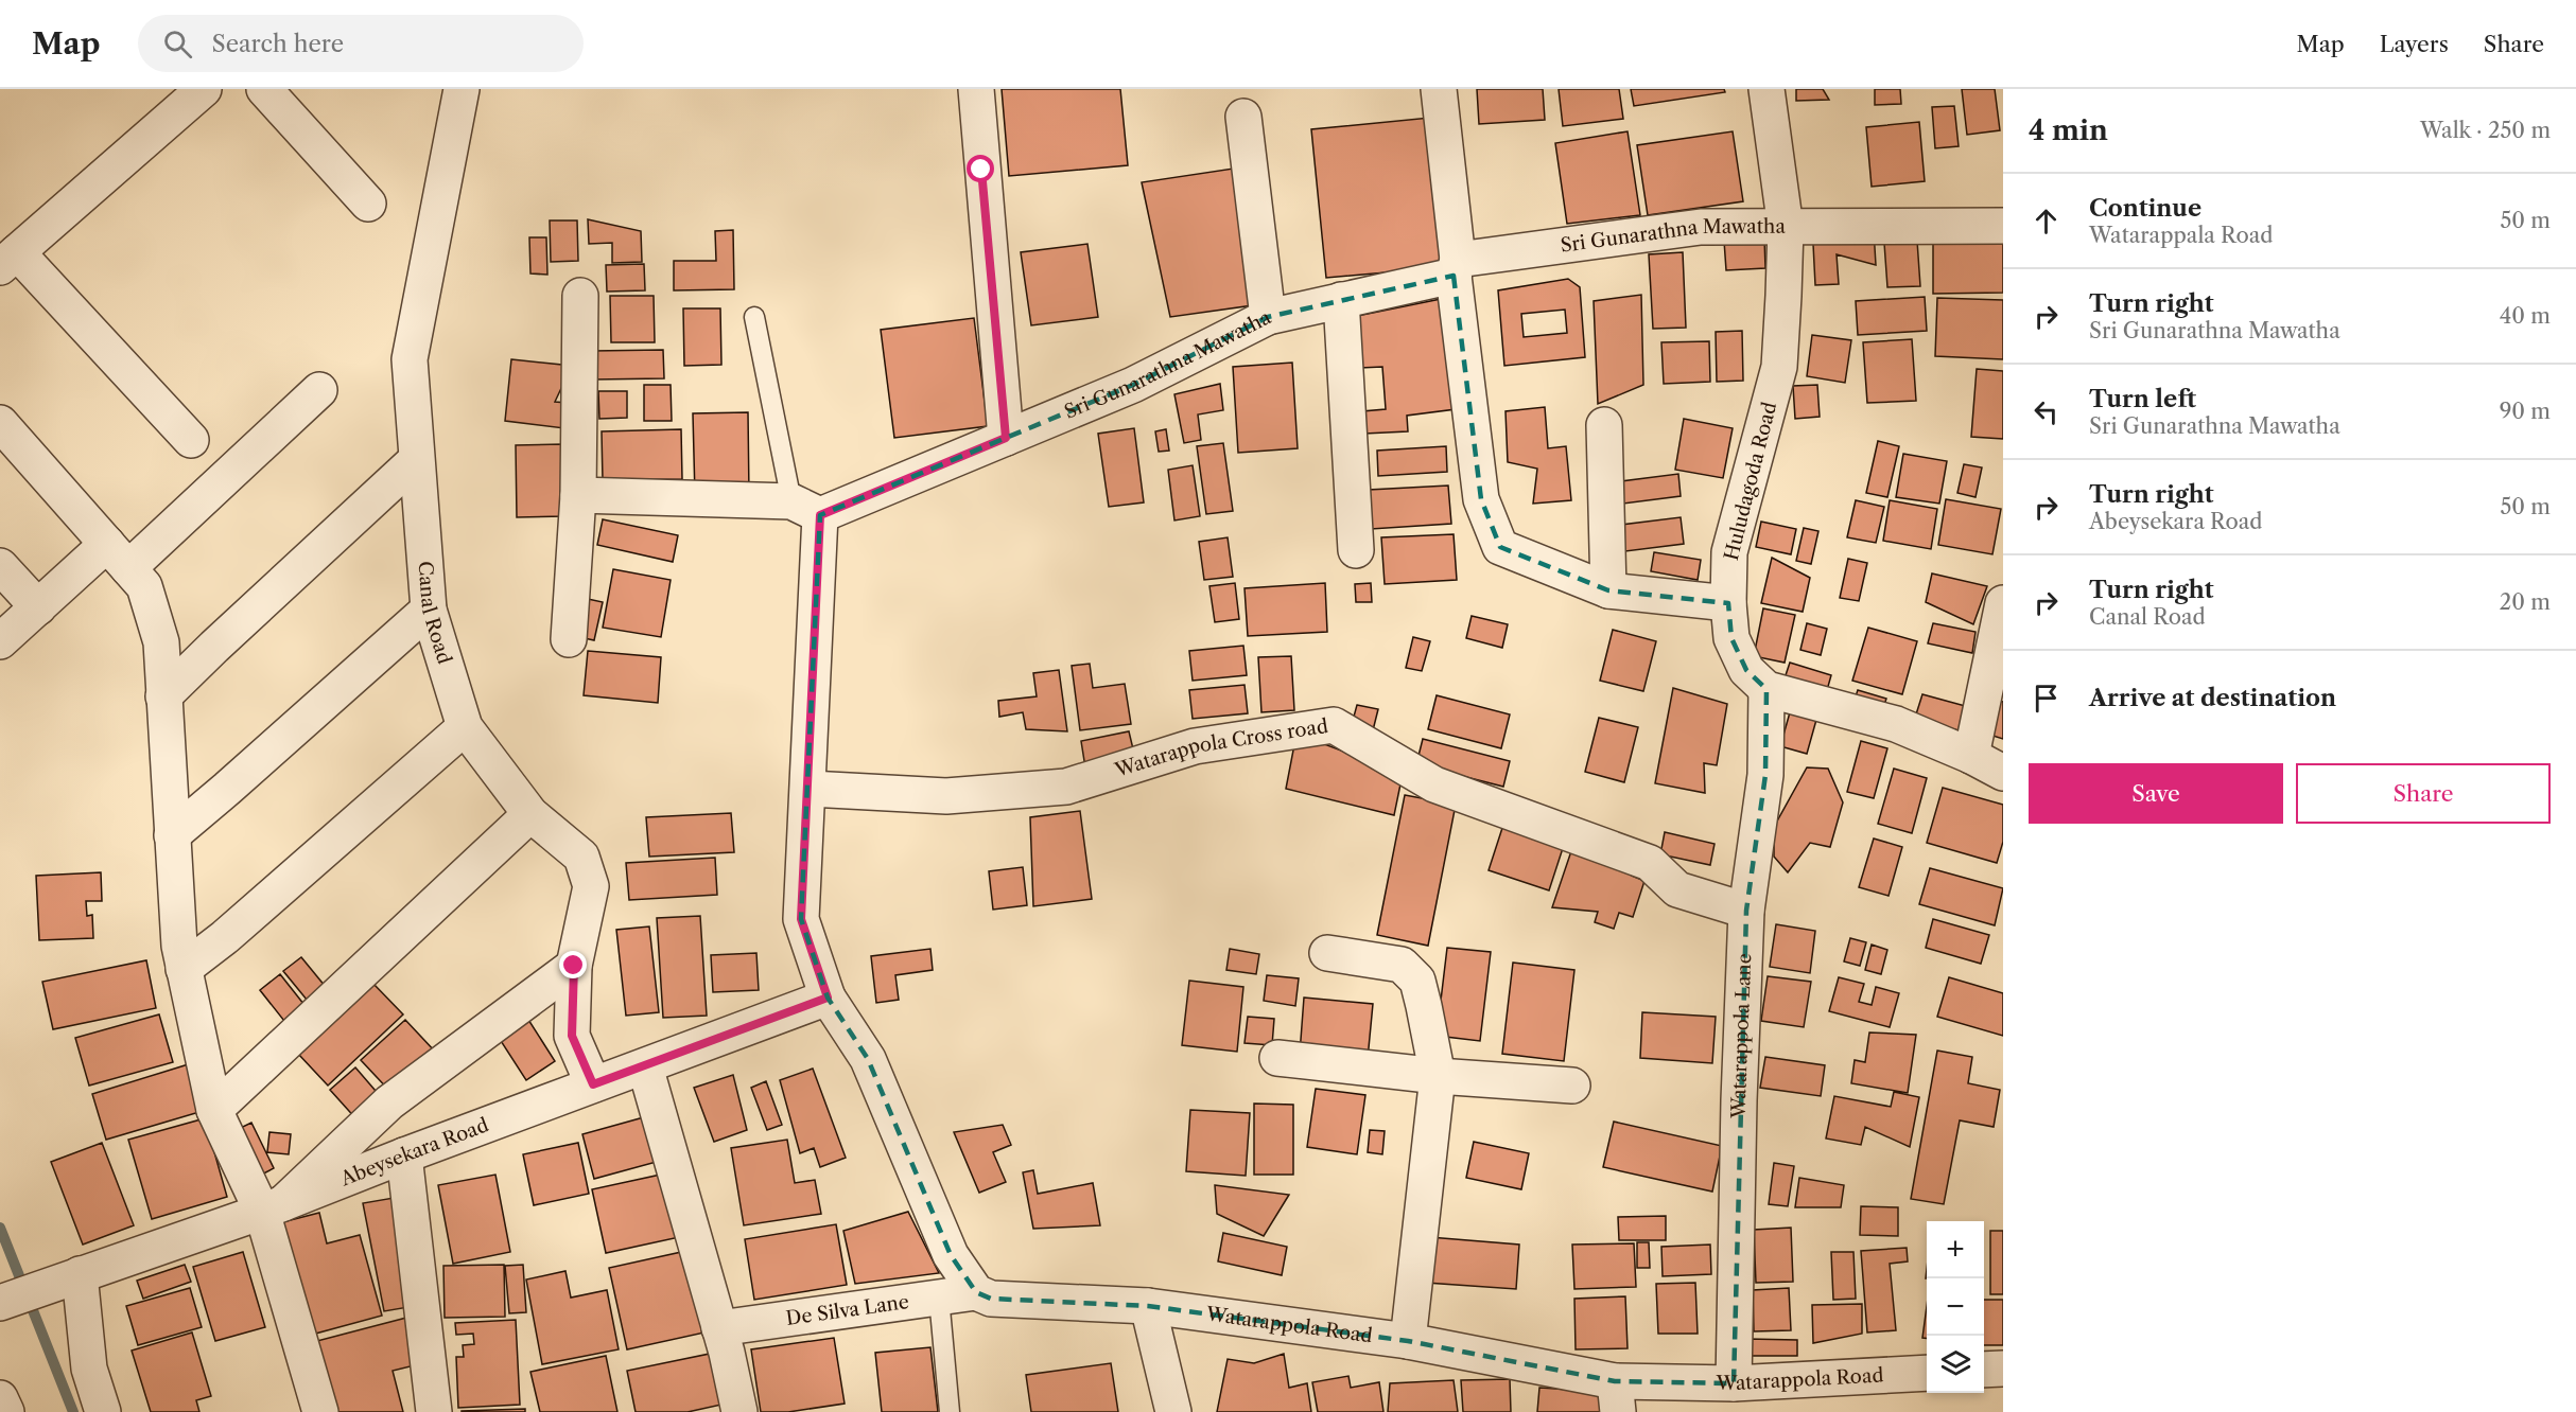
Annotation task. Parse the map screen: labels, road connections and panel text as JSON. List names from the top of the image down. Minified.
{"streets":{"street":["Sri Gunarathna Mawatha","Huludagoda Road","Canal Road","Watarappola Cross road","Watarappola Lane","Abeysekara Road","De Silva Lane","Watarappola Road"]},"crossings":[["Sri Gunarathna Mawatha","Huludagoda Road"],["Huludagoda Road","Watarappola Lane"],["Canal Road","Abeysekara Road"],["Watarappola Cross road","Watarappola Lane"],["Watarappola Lane","Watarappola Road"],["De Silva Lane","Watarappola Road"]],"page":{"header":"Map","search":"Search here","nav":["Map","Layers","Share"],"heading":["4 min","Walk · 250 m"],"list":[["Continue","Watarappala Road","50 m"],["Turn right","Sri Gunarathna Mawatha","40 m"],["Turn left","Sri Gunarathna Mawatha","90 m"],["Turn right","Abeysekara Road","50 m"],["Turn right","Canal Road","20 m"],"Arrive at destination"],"buttons":["Save","Share"],"map_buttons":["+","−"]}}
